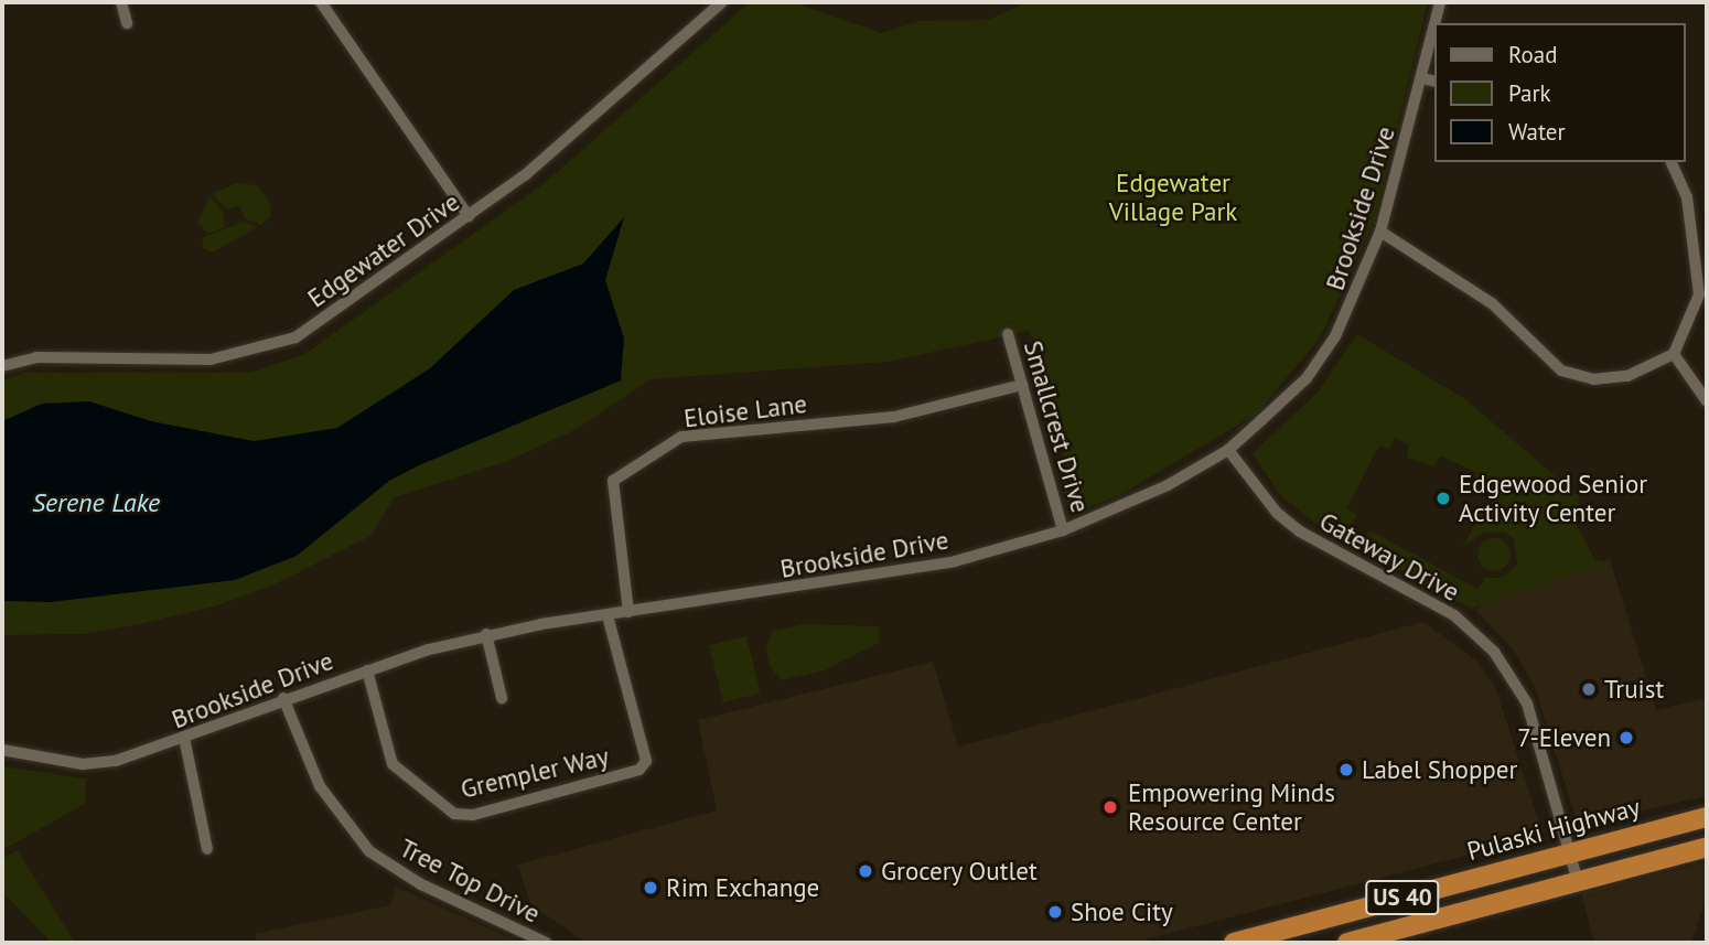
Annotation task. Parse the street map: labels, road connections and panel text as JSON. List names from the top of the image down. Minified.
{"streets":{"highway":["Pulaski Highway","US 40"],"street":["Brookside Drive","Edgewater Drive","Eloise Lane","Smallcrest Drive","Gateway Drive","Grempler Way","Tree Top Drive"]},"crossings":[["Brookside Drive","Eloise Lane"],["Brookside Drive","Smallcrest Drive"],["Brookside Drive","Gateway Drive"],["Brookside Drive","Grempler Way"],["Brookside Drive","Tree Top Drive"],["Eloise Lane","Smallcrest Drive"],["Gateway Drive","Pulaski Highway"],["Gateway Drive","US 40"]],"water":["Serene Lake"],"parks":["Edgewater Village Park"],"places":["Edgewood Senior Activity Center","Truist","7-Eleven","Label Shopper","Empowering Minds Resource Center","Grocery Outlet","Rim Exchange","Shoe City"],"legend":["Road","Park","Water"]}
